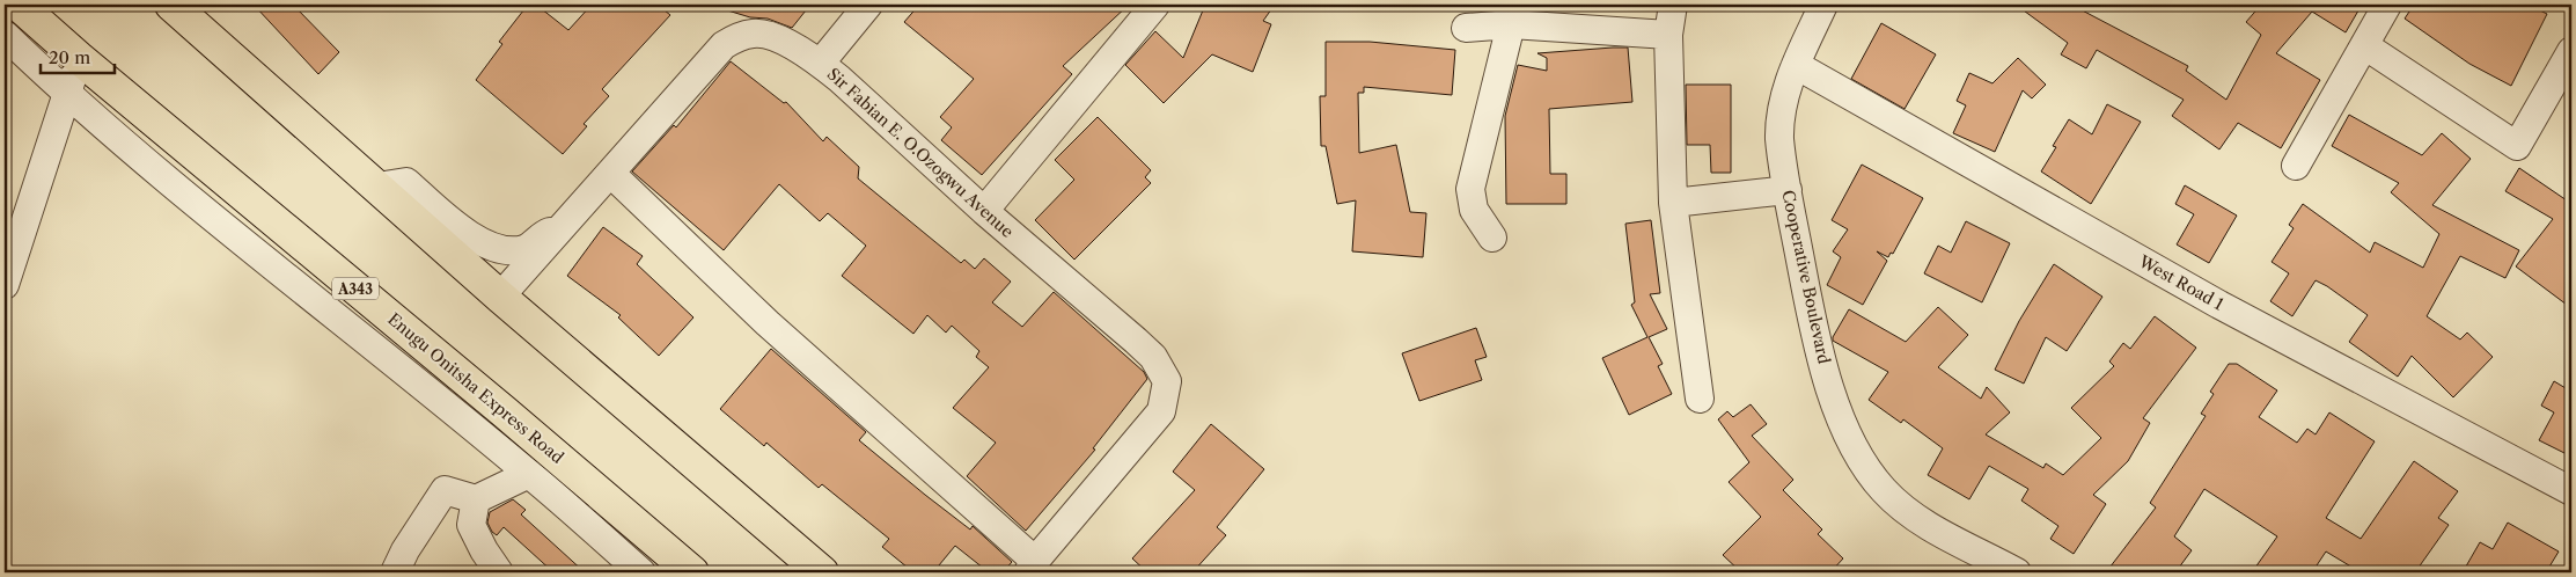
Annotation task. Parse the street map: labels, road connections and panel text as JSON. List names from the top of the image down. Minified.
{"streets":{"highway":["A343","Enugu Onitsha Express Road"],"street":["Sir Fabian E. O.Ozogwu Avenue","Cooperative Boulevard","West Road 1"]},"crossings":[["Cooperative Boulevard","West Road 1"]],"scale_bar":"20 m"}
